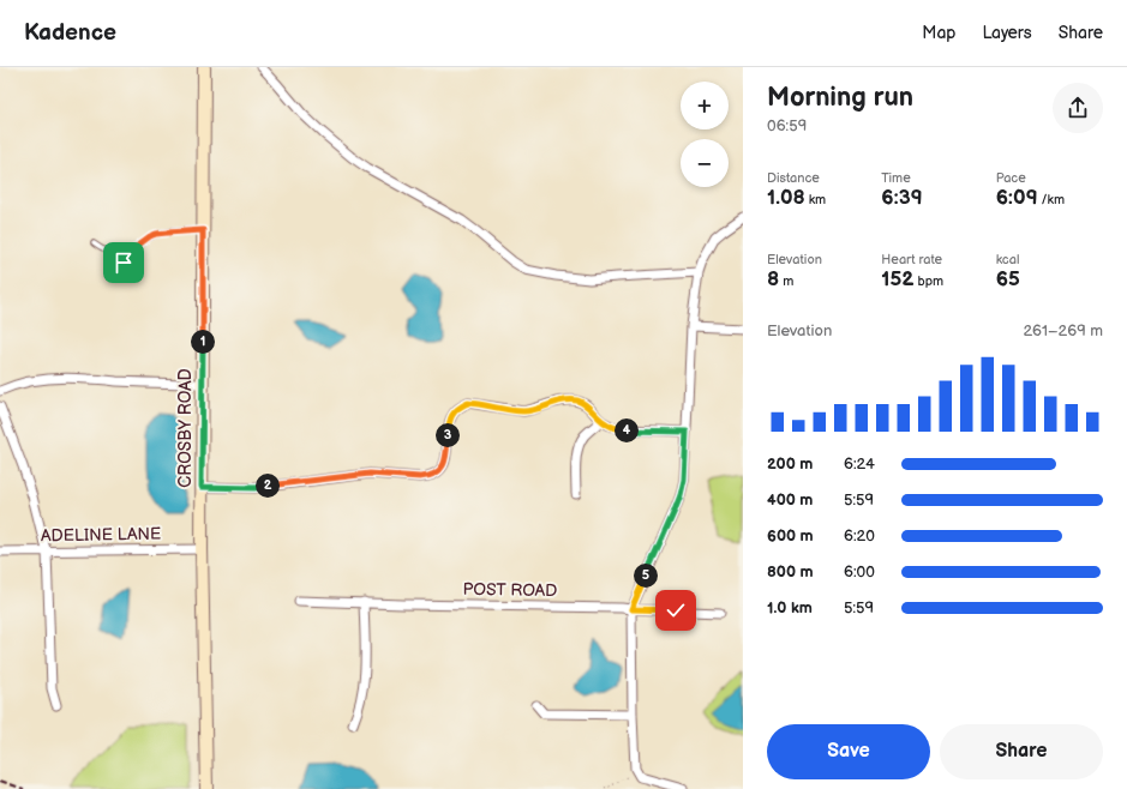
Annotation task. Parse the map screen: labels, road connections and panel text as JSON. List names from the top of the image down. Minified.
{"streets":{"street":["CROSBY ROAD","ADELINE LANE","POST ROAD"]},"crossings":[["CROSBY ROAD","ADELINE LANE"]],"page":{"header":"Kadence","nav":["Map","Layers","Share"],"heading":["Morning run","06:59"],"map_buttons":["+","−"],"stats":[["Distance","1.08 km"],["Time","6:39"],["Pace","6:09 /km"],["Elevation","8 m"],["Heart rate","152 bpm"],["kcal","65"]],"chart":["Elevation","261–269 m"],"pins":["1","4","3","2","5"],"list":[{"name":"200 m","note":"6:24"},{"name":"400 m","note":"5:59"},{"name":"600 m","note":"6:20"},{"name":"800 m","note":"6:00"},{"name":"1.0 km","note":"5:59"}],"buttons":["Save","Share"]}}
